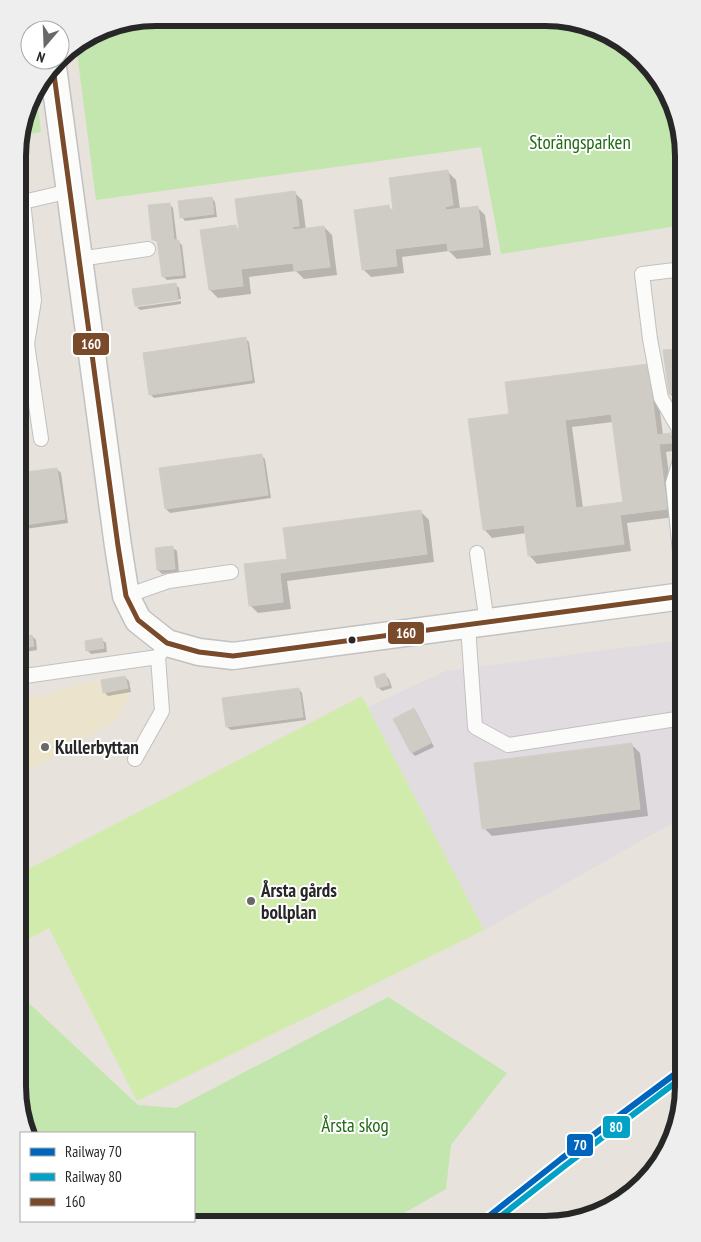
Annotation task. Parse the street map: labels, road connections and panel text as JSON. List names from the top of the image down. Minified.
{"parks":["Storängsparken","Årsta skog"],"places":["Kullerbyttan","Årsta gårds bollplan"],"lines":["transit line 160","rail line 70","rail line 80"],"legend":["Railway 70","Railway 80","160"],"north":"bottom"}
